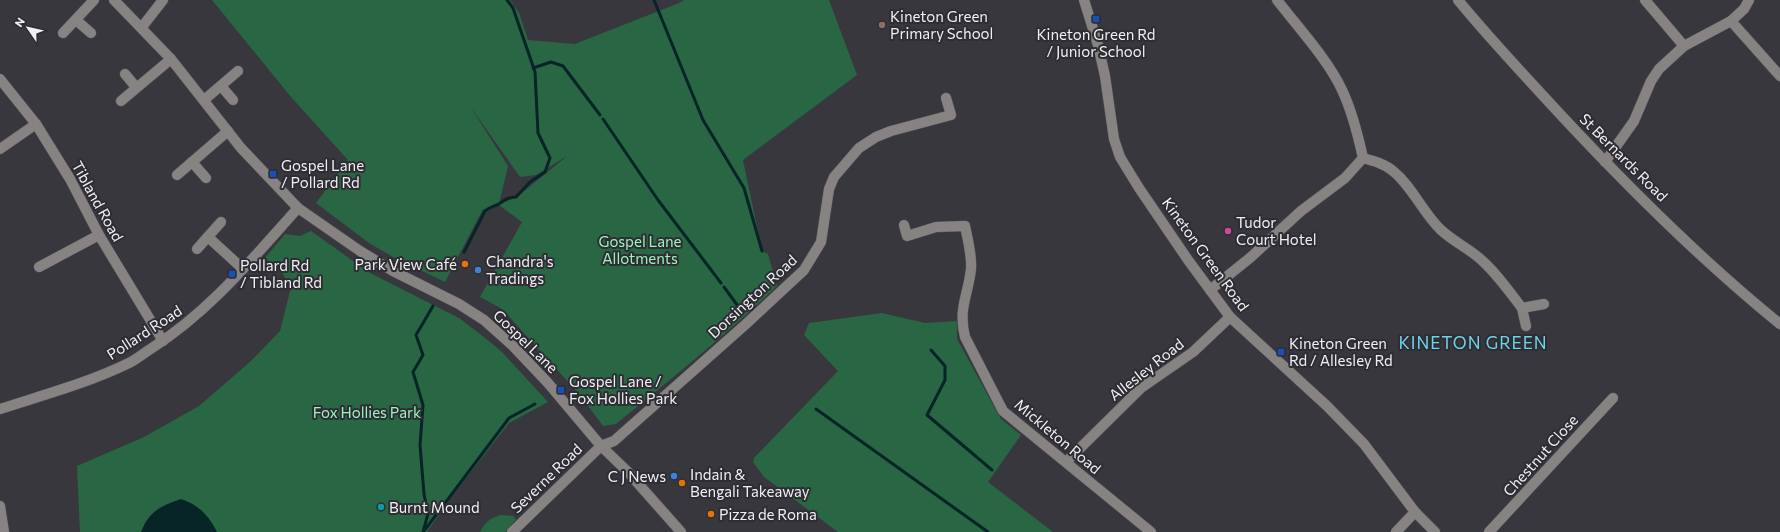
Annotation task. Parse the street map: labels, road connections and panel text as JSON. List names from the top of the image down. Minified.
{"streets":{"street":["St Bernards Road","Tibland Road","Kineton Green Road","Dorsington Road","Pollard Road","Gospel Lane","Allesley Road","Mickleton Road","Chestnut Close","Severne Road"]},"crossings":[["Tibland Road","Pollard Road"],["Kineton Green Road","Allesley Road"],["Dorsington Road","Gospel Lane"],["Dorsington Road","Severne Road"],["Pollard Road","Gospel Lane"],["Gospel Lane","Severne Road"],["Allesley Road","Mickleton Road"]],"districts":["KINETON GREEN"],"parks":["Gospel Lane Allotments","Fox Hollies Park"],"places":{"transit":["Kineton Green Rd / Junior School","Gospel Lane / Pollard Rd","Pollard Rd / Tibland Rd","Kineton Green Rd / Allesley Rd","Gospel Lane / Fox Hollies Park"],"other":["Kineton Green Primary School","Tudor Court Hotel","Park View Café","Chandra's Tradings","C J News","Indain & Bengali Takeaway","Burnt Mound","Pizza de Roma"]},"north":"top left"}
